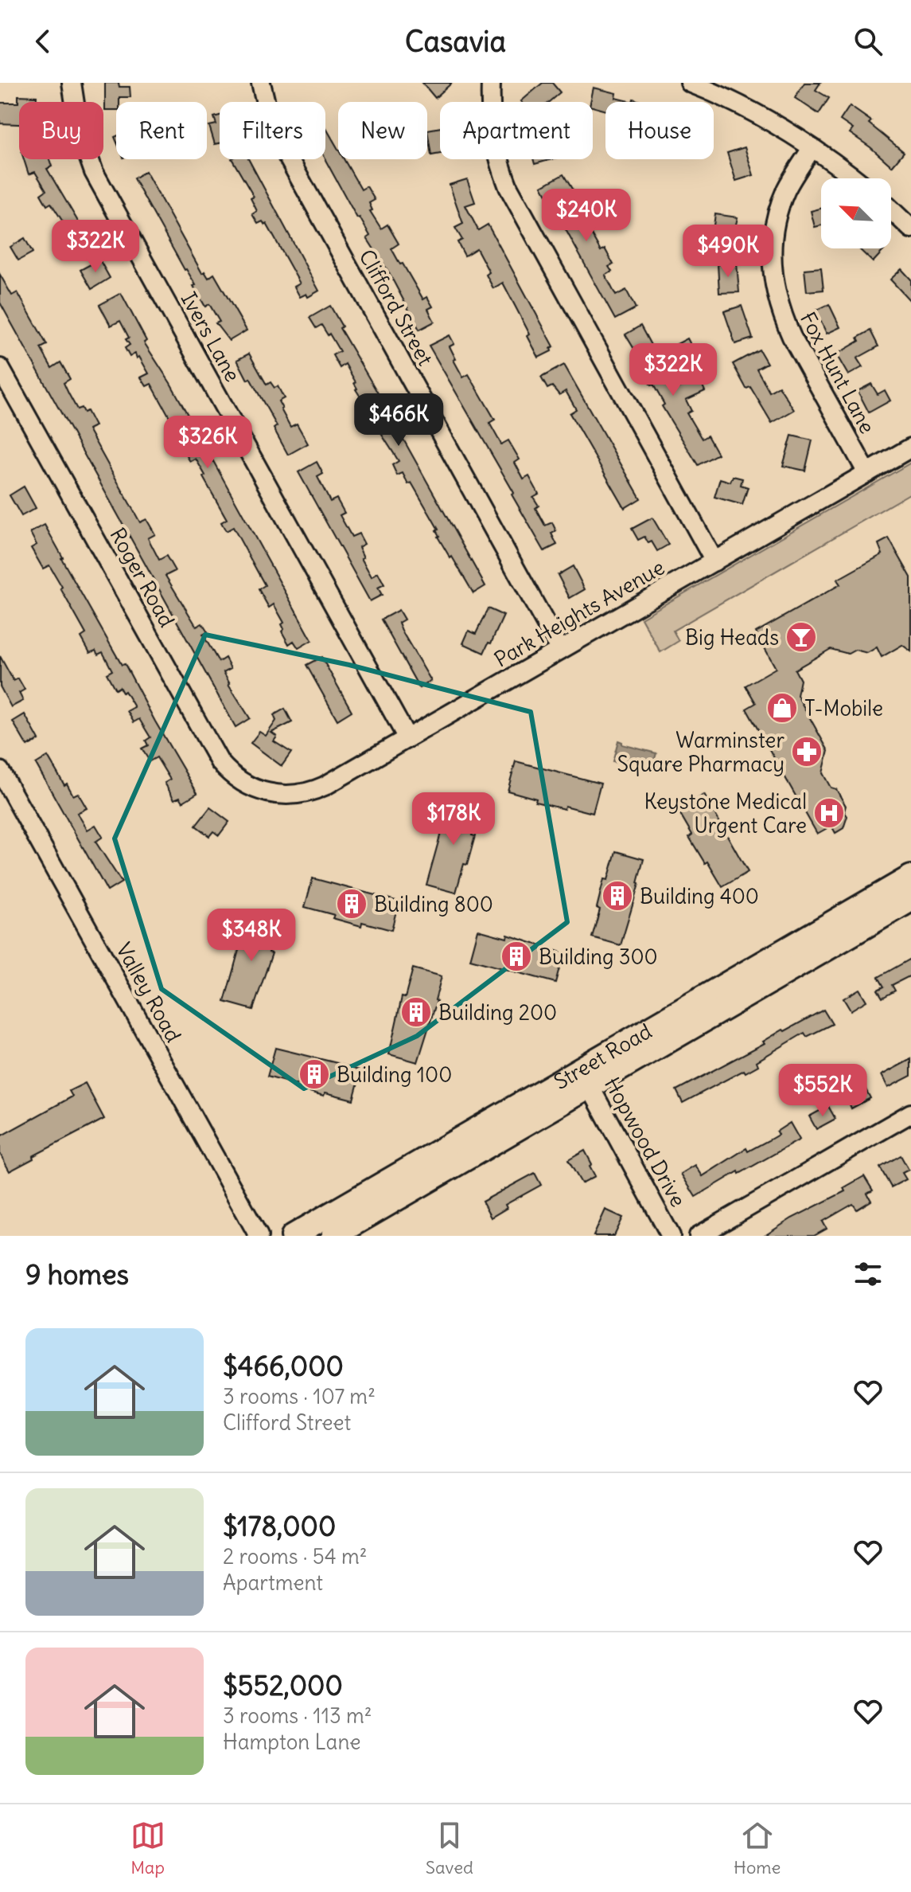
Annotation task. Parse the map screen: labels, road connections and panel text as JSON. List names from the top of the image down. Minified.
{"streets":{"main road":["Street Road"],"street":["Clifford Street","Ivers Lane","Fox Hunt Lane","Roger Road","Park Heights Avenue","Valley Road","Hopwood Drive"]},"crossings":[["Clifford Street","Park Heights Avenue"],["Ivers Lane","Park Heights Avenue"],["Fox Hunt Lane","Park Heights Avenue"],["Roger Road","Park Heights Avenue"],["Street Road","Hopwood Drive"]],"places":{"bar":["Big Heads"],"shop":["T-Mobile"],"pharmacy":["Warminster Square Pharmacy"],"hospital":["Keystone Medical Urgent Care"],"building":["Building 400","Building 800","Building 300","Building 200","Building 100"]},"north":"top left","page":{"header":"Casavia","chip":["Buy","Rent","Filters","New","Apartment","House"],"price":["$240K","$322K","$490K","$322K","$466K","$326K","$178K","$348K","$552K"],"heading":"9 homes","list":[{"name":"$466,000","note":"3 rooms · 107 m² · Clifford Street"},{"name":"$178,000","note":"2 rooms · 54 m² · Apartment"},{"name":"$552,000","note":"3 rooms · 113 m² · Hampton Lane"}],"tabs":["Map","Saved","Home"]}}
